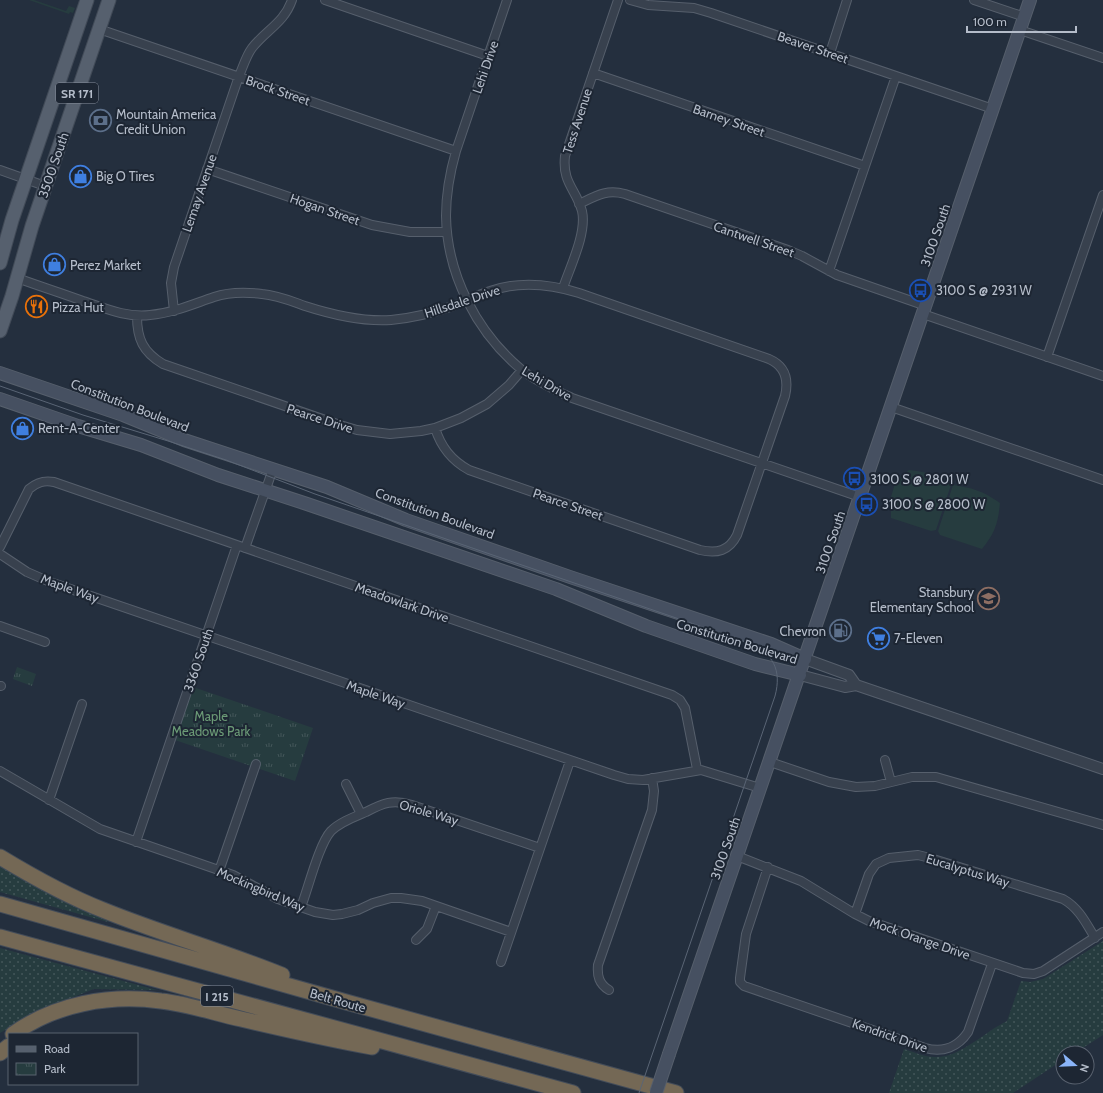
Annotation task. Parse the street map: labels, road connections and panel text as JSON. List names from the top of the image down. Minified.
{"streets":{"highway":["I 215","Belt Route"],"main road":["SR 171","3500 South","3100 South","Constitution Boulevard"],"street":["Beaver Street","Lehi Drive","Brock Street","Barney Street","Tess Avenue","Lemay Avenue","Hogan Street","Cantwell Street","Hillsdale Drive","Pearce Drive","Pearce Street","Maple Way","Meadowlark Drive","3360 South","Oriole Way","Eucalyptus Way","Mockingbird Way","Mock Orange Drive","Kendrick Drive"]},"crossings":[["Beaver Street","3100 South"],["Lehi Drive","Brock Street"],["Lehi Drive","Hogan Street"],["Lehi Drive","3100 South"],["Lehi Drive","Hillsdale Drive"],["Lehi Drive","Pearce Drive"],["Lehi Drive","Pearce Street"],["Brock Street","3500 South"],["Brock Street","Lemay Avenue"],["Barney Street","Tess Avenue"],["Tess Avenue","Cantwell Street"],["Tess Avenue","Hillsdale Drive"],["3500 South","Hillsdale Drive"],["Lemay Avenue","Hogan Street"],["Lemay Avenue","Hillsdale Drive"],["3100 South","Cantwell Street"],["3100 South","Constitution Boulevard"],["3100 South","Maple Way"],["3100 South","Mock Orange Drive"],["Hillsdale Drive","Pearce Drive"],["Hillsdale Drive","Pearce Street"],["Constitution Boulevard","3360 South"],["Pearce Drive","Pearce Street"],["Maple Way","Meadowlark Drive"],["Maple Way","3360 South"],["Meadowlark Drive","3360 South"],["3360 South","Mockingbird Way"],["Oriole Way","Mockingbird Way"],["Eucalyptus Way","Mock Orange Drive"],["Mock Orange Drive","Kendrick Drive"]],"parks":["Maple Meadows Park"],"places":{"bank":["Mountain America Credit Union"],"shop":["Big O Tires","Perez Market","Rent-A-Center"],"bus stop":["3100 S @ 2931 W","3100 S @ 2801 W","3100 S @ 2800 W"],"restaurant":["Pizza Hut"],"school or university":["Stansbury Elementary School"],"fuel station":["Chevron"],"supermarket":["7-Eleven"]},"legend":["Road","Park"],"scale_bar":"100 m","north":"right"}
